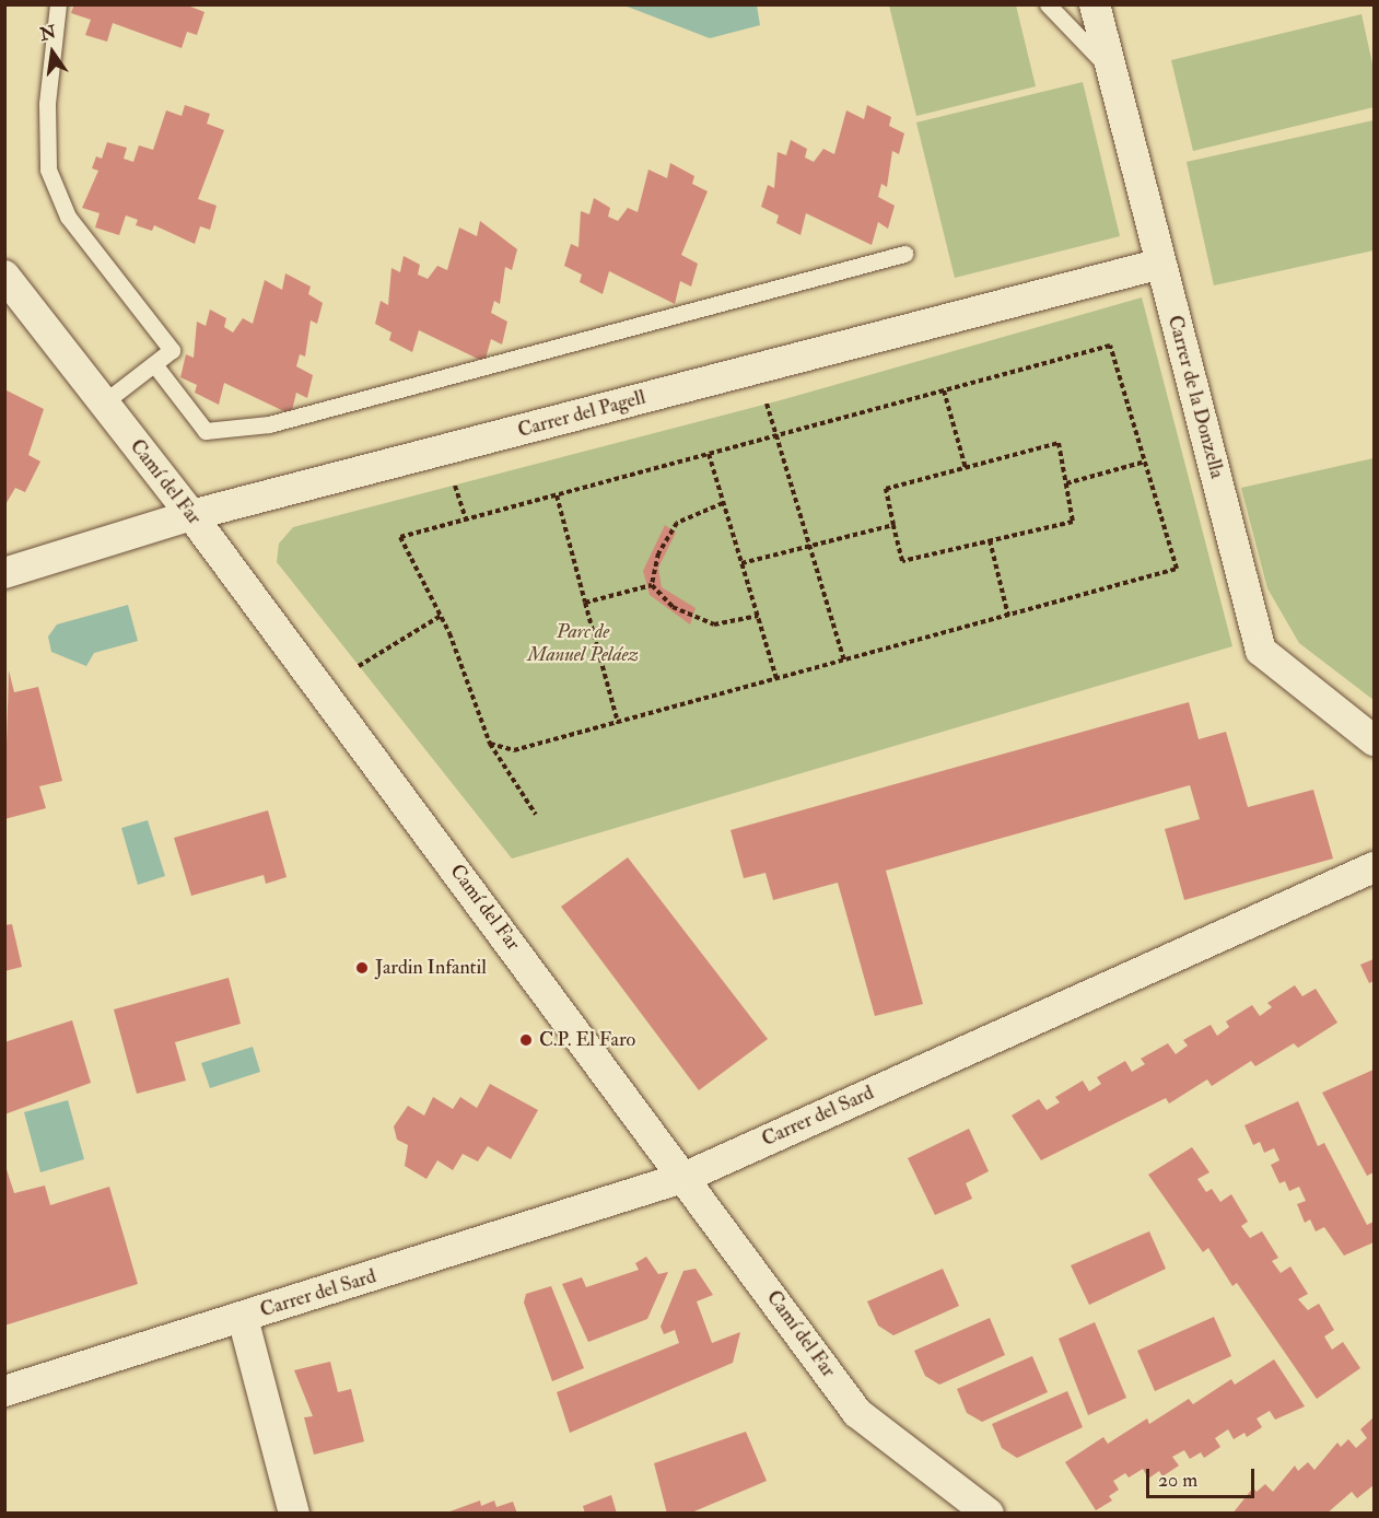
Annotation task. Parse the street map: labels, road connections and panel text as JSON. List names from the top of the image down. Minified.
{"streets":{"street":["Carrer de la Donzella","Carrer del Pagell","Camí del Far","Carrer del Sard"]},"crossings":[["Carrer de la Donzella","Carrer del Pagell"],["Carrer del Pagell","Camí del Far"],["Camí del Far","Carrer del Sard"]],"parks":["Parc de Manuel Peláez"],"places":["Jardin Infantil","C.P. El Faro"],"scale_bar":"20 m","north":"top"}
